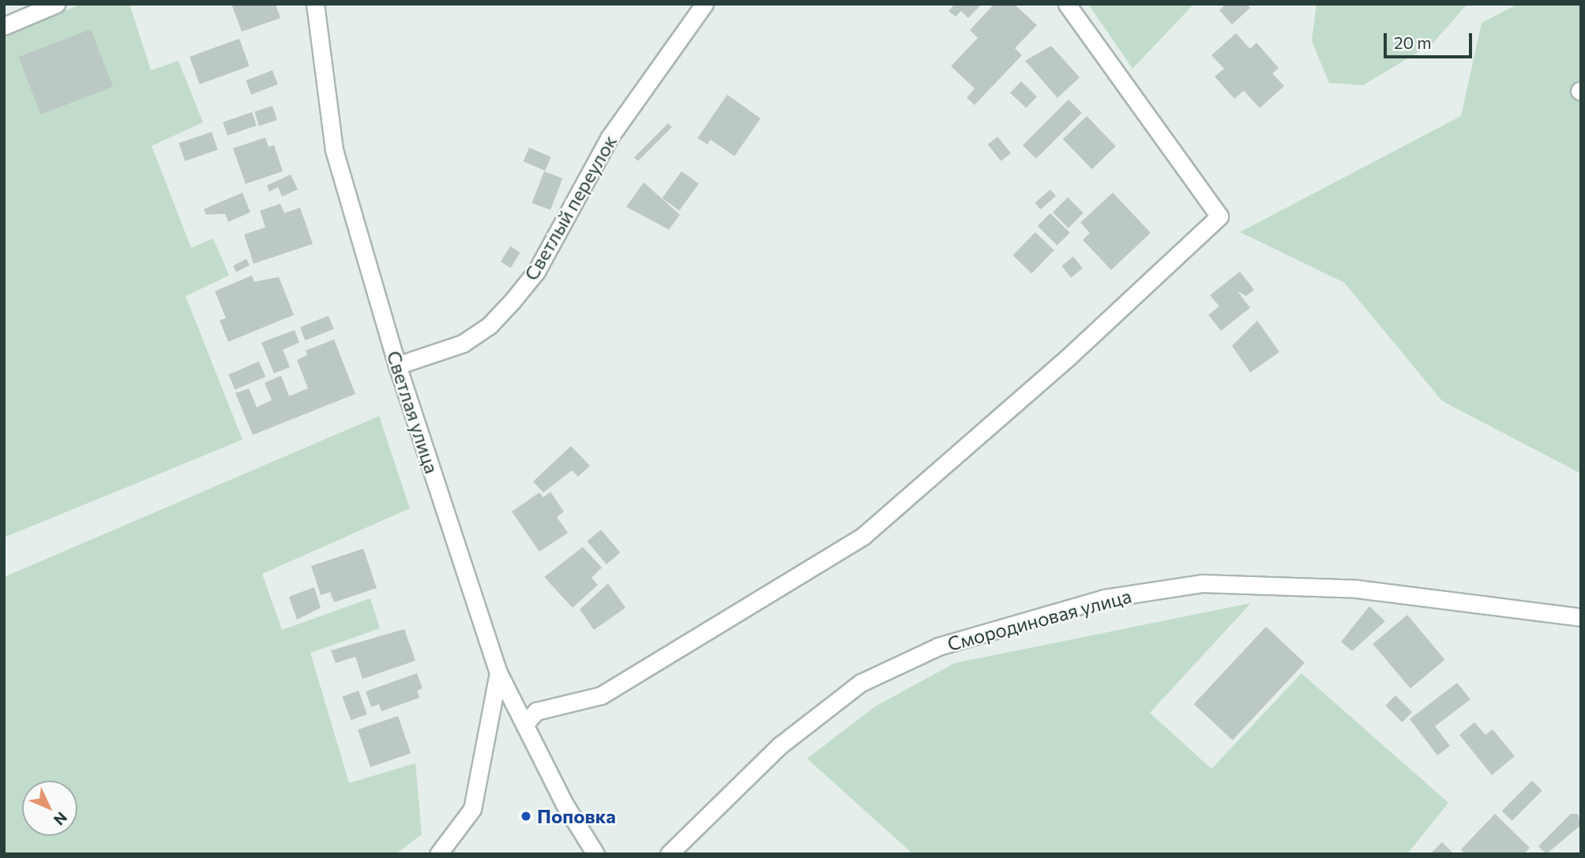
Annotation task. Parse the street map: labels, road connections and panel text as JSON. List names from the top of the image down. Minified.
{"streets":{"street":["Светлый переулок","Светлая улица","Смородиновая улица"]},"crossings":[["Светлый переулок","Светлая улица"]],"places":["Поповка"],"scale_bar":"20 m","north":"bottom right"}
